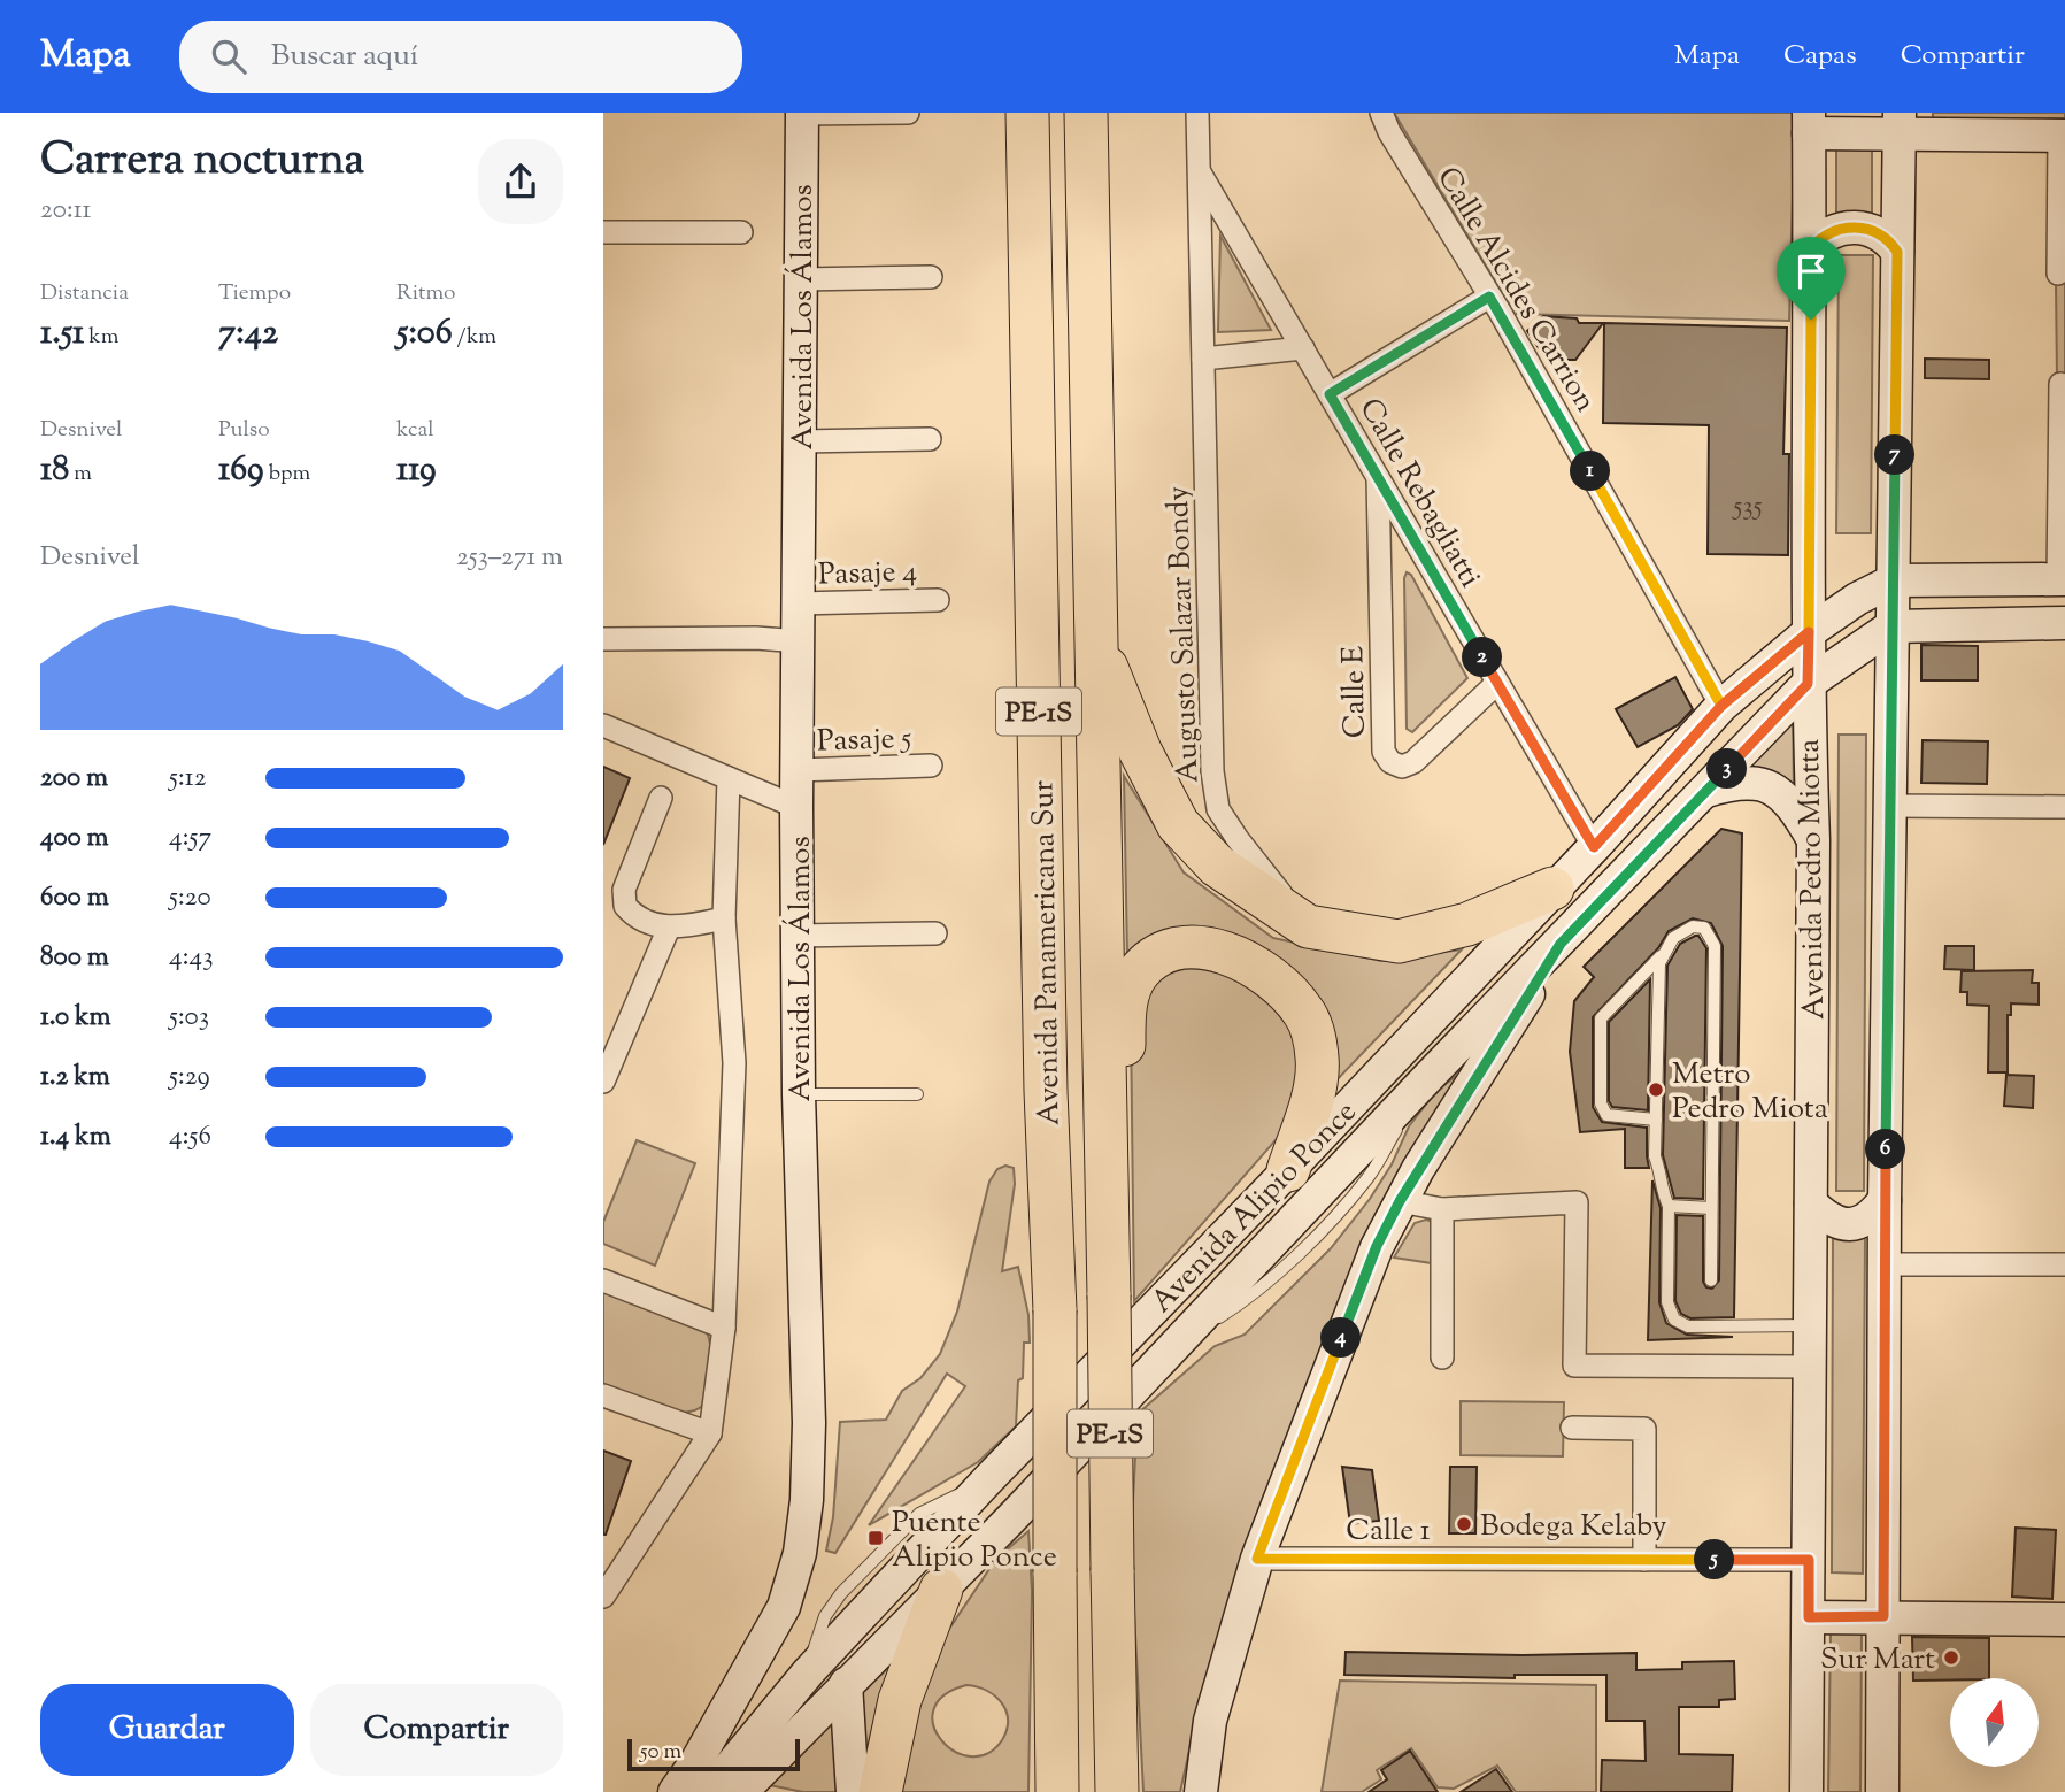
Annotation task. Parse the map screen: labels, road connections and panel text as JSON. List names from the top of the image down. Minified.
{"streets":{"highway":["PE-1S","Avenida Panamericana Sur"],"main road":["Avenida Los Álamos","Avenida Pedro Miotta","Avenida Alipio Ponce"],"street":["Calle Alcides Carrion","Calle Rebagliatti","Pasaje 4","Augusto Salazar Bondy","Calle E","Pasaje 5","Calle 1"]},"crossings":[["Calle Alcides Carrion","Avenida Alipio Ponce"],["Avenida Los Álamos","Pasaje 4"],["Avenida Los Álamos","Pasaje 5"],["Calle Rebagliatti","Augusto Salazar Bondy"],["Calle Rebagliatti","Calle E"],["Calle Rebagliatti","Avenida Alipio Ponce"],["Avenida Pedro Miotta","Avenida Alipio Ponce"],["Avenida Pedro Miotta","Calle 1"]],"places":{"other":["Metro Pedro Miota","Bodega Kelaby","Sur Mart"],"transit":["Puente Alipio Ponce"]},"house_numbers":["535"],"scale_bar":"50 m","north":"top","page":{"header":"Mapa","search":"Buscar aquí","nav":["Mapa","Capas","Compartir"],"heading":["Carrera nocturna","20:11"],"stats":[["Distancia","1.51 km"],["Tiempo","7:42"],["Ritmo","5:06 /km"],["Desnivel","18 m"],["Pulso","169 bpm"],["kcal","119"]],"pins":["7","1","2","3","6","4","5"],"chart":["Desnivel","253–271 m"],"list":[{"name":"200 m","note":"5:12"},{"name":"400 m","note":"4:57"},{"name":"600 m","note":"5:20"},{"name":"800 m","note":"4:43"},{"name":"1.0 km","note":"5:03"},{"name":"1.2 km","note":"5:29"},{"name":"1.4 km","note":"4:56"}],"buttons":["Guardar","Compartir"],"scale":"50 m"}}
